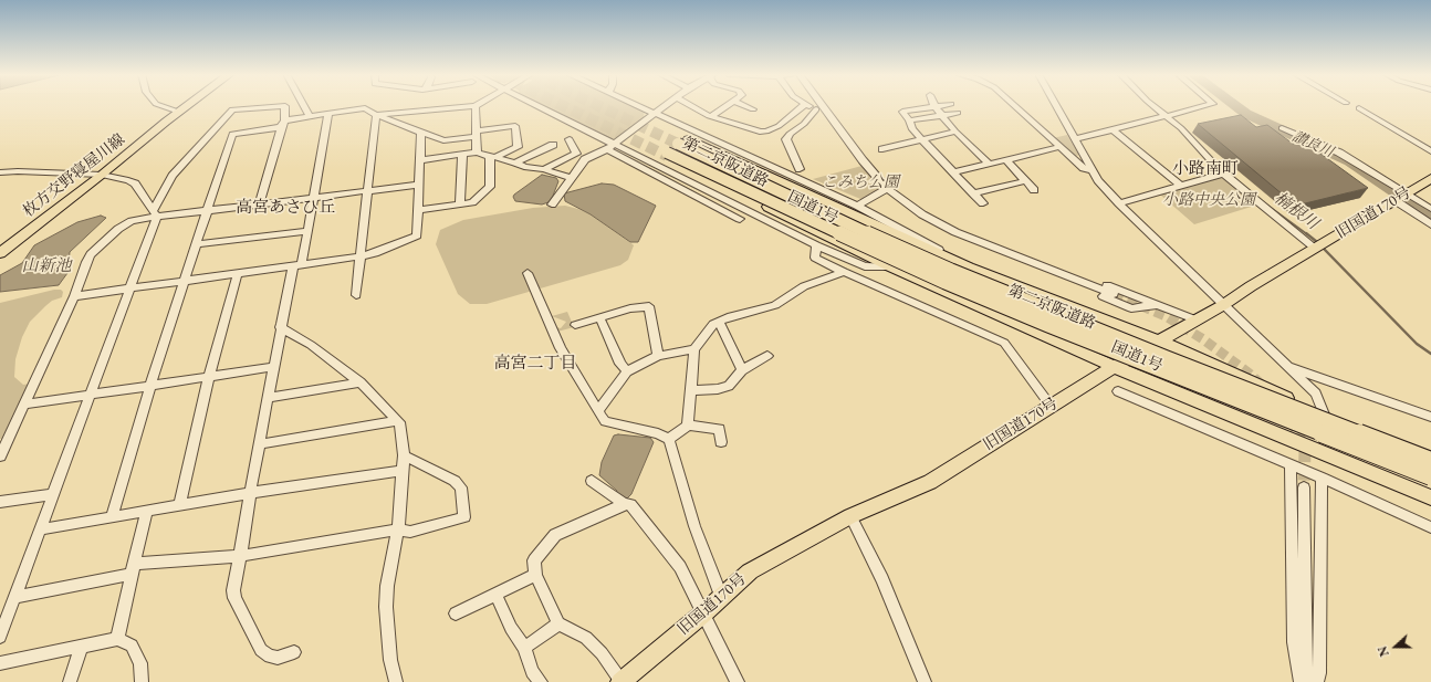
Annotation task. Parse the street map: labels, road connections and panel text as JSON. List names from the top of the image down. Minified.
{"streets":{"highway":["第二京阪道路","国道1号","旧国道170号"],"main road":["枚方交野寝屋川線"]},"crossings":[["第二京阪道路","国道1号"],["国道1号","旧国道170号"]],"districts":["小路南町","高宮あさひ丘","高宮二丁目"],"water":["讃良川","楠根川","山新池"],"parks":["こみち公園","小路中央公園"],"north":"left"}
